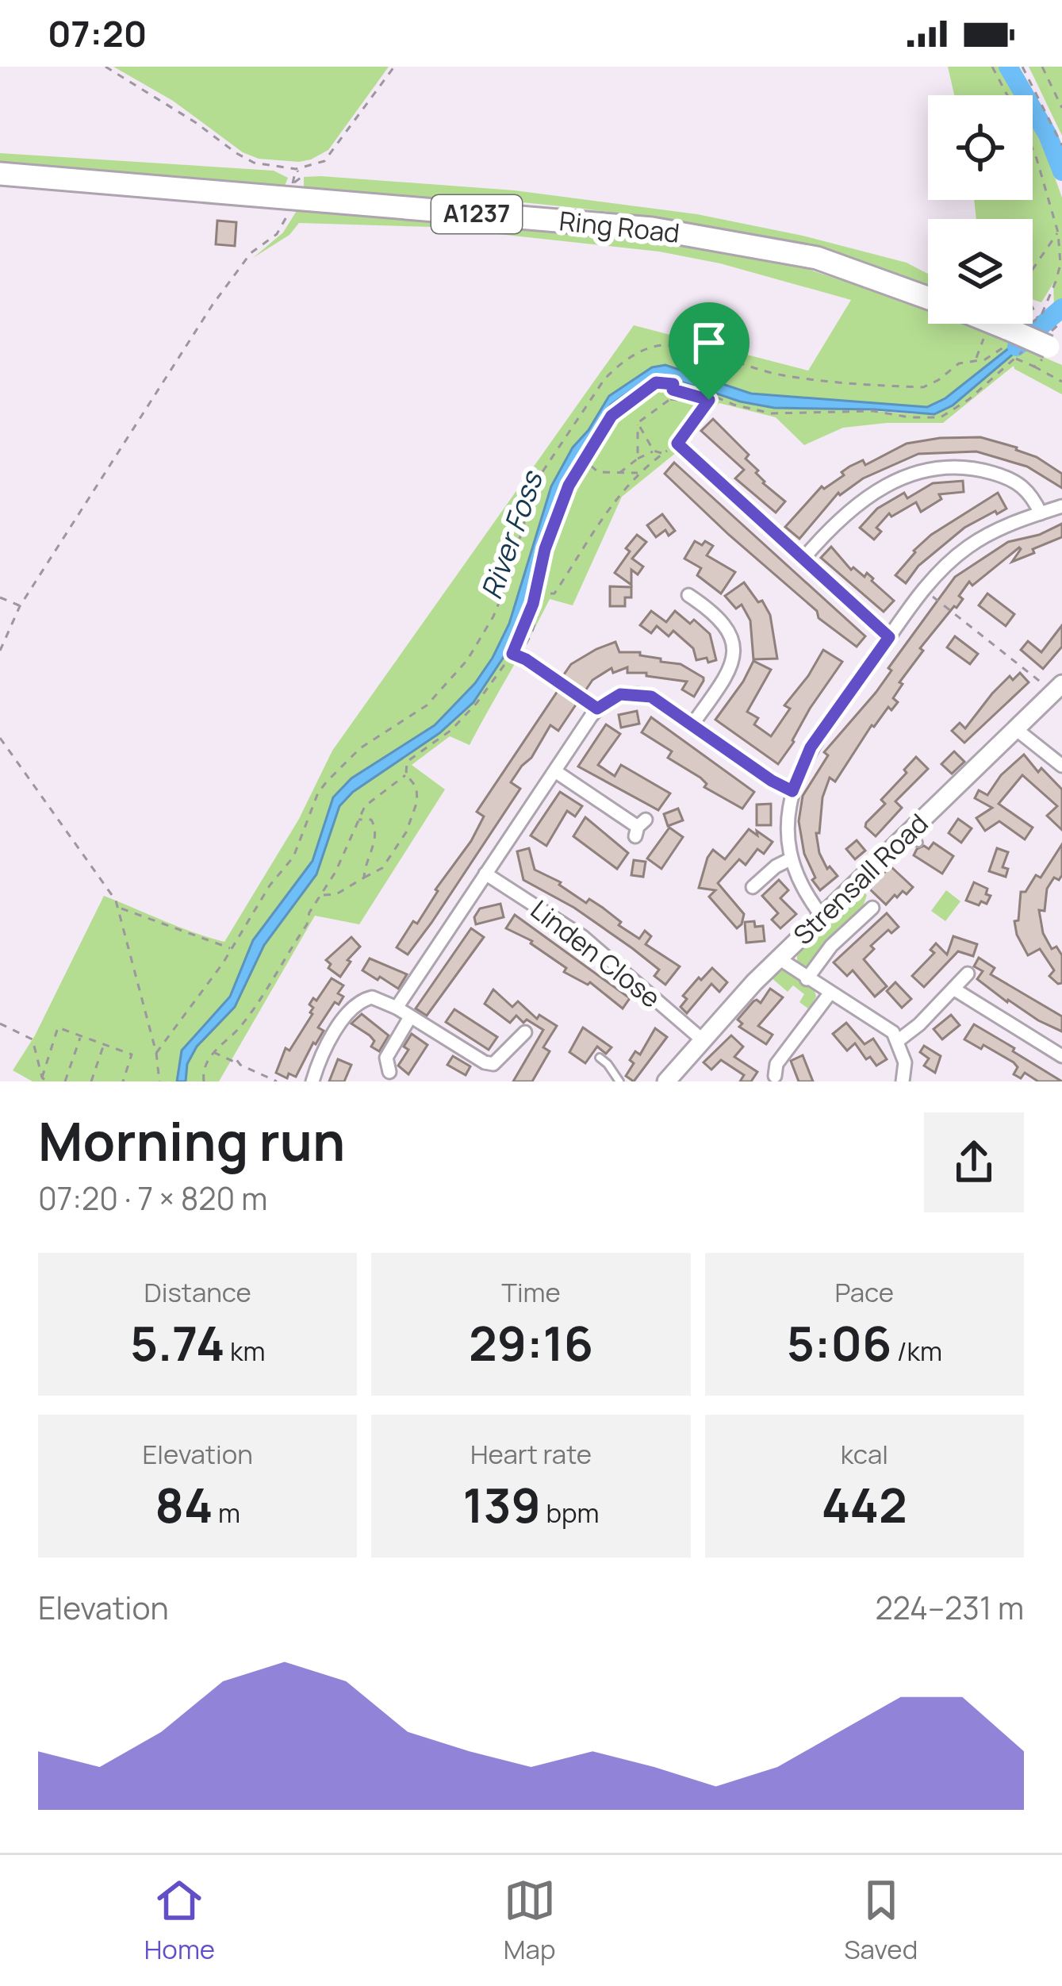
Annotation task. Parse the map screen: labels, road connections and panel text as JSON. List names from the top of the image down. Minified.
{"streets":{"highway":["A1237","Ring Road"],"street":["Strensall Road","Linden Close"]},"crossings":[["Strensall Road","Linden Close"]],"water":["River Foss"],"page":{"status":"07:20","heading":["Morning run","07:20 · 7 × 820 m"],"stats":[["Distance","5.74 km"],["Time","29:16"],["Pace","5:06 /km"],["Elevation","84 m"],["Heart rate","139 bpm"],["kcal","442"]],"chart":["Elevation","224–231 m"],"tabs":["Home","Map","Saved"]}}
